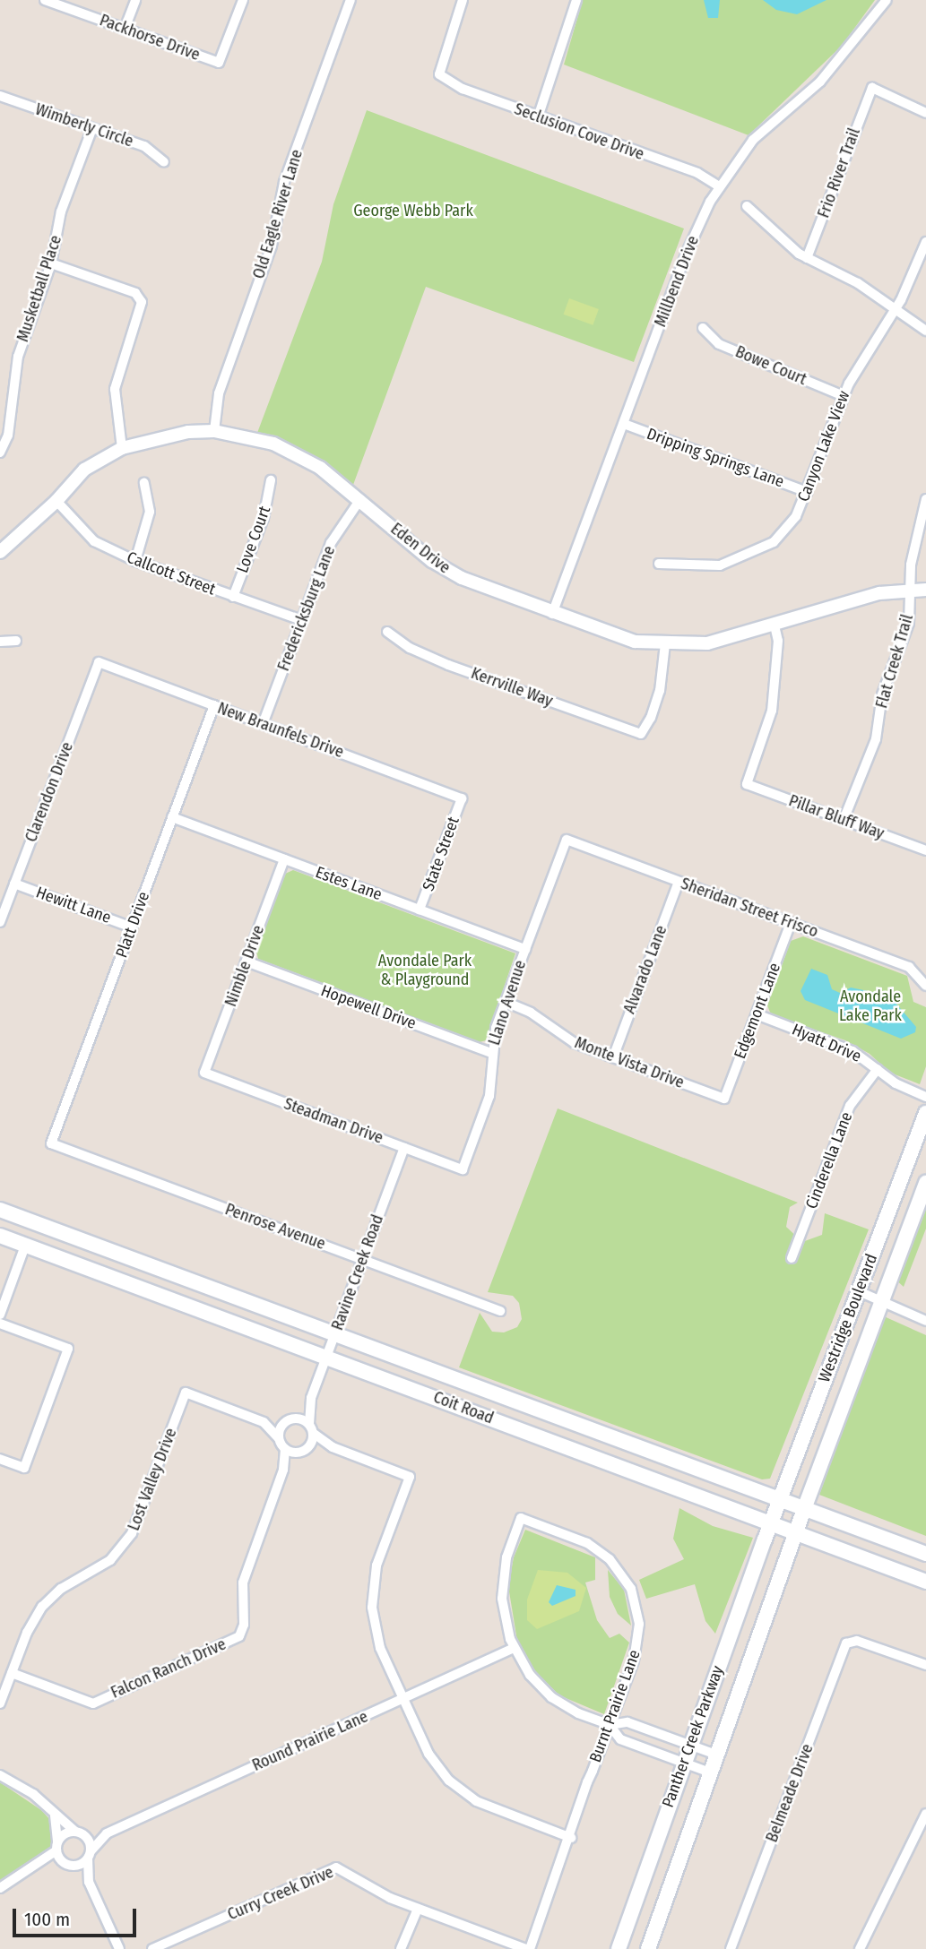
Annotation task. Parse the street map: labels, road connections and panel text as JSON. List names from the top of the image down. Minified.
{"streets":{"main road":["Westridge Boulevard","Coit Road","Panther Creek Parkway"],"street":["Packhorse Drive","Wimberly Circle","Seclusion Cove Drive","Frio River Trail","Old Eagle River Lane","Millbend Drive","Musketball Place","Bowe Court","Canyon Lake View","Dripping Springs Lane","Love Court","Eden Drive","Callcott Street","Fredericksburg Lane","Flat Creek Trail","Kerrville Way","New Braunfels Drive","Clarendon Drive","Pillar Bluff Way","State Street","Estes Lane","Hewitt Lane","Sheridan Street Frisco","Platt Drive","Nimble Drive","Alvarado Lane","Llano Avenue","Hopewell Drive","Edgemont Lane","Hyatt Drive","Monte Vista Drive","Steadman Drive","Cinderella Lane","Penrose Avenue","Ravine Creek Road","Lost Valley Drive","Falcon Ranch Drive","Burnt Prairie Lane","Round Prairie Lane","Belmeade Drive","Curry Creek Drive"]},"crossings":[["Wimberly Circle","Musketball Place"],["Seclusion Cove Drive","Millbend Drive"],["Old Eagle River Lane","Eden Drive"],["Millbend Drive","Dripping Springs Lane"],["Millbend Drive","Eden Drive"],["Bowe Court","Canyon Lake View"],["Canyon Lake View","Dripping Springs Lane"],["Love Court","Callcott Street"],["Eden Drive","Callcott Street"],["Eden Drive","Fredericksburg Lane"],["Eden Drive","Flat Creek Trail"],["Eden Drive","Kerrville Way"],["Eden Drive","Pillar Bluff Way"],["Callcott Street","Fredericksburg Lane"],["Fredericksburg Lane","New Braunfels Drive"],["Flat Creek Trail","Pillar Bluff Way"],["New Braunfels Drive","Clarendon Drive"],["New Braunfels Drive","State Street"],["New Braunfels Drive","Platt Drive"],["Clarendon Drive","Hewitt Lane"],["State Street","Estes Lane"],["Estes Lane","Platt Drive"],["Estes Lane","Nimble Drive"],["Estes Lane","Llano Avenue"],["Hewitt Lane","Platt Drive"],["Sheridan Street Frisco","Alvarado Lane"],["Sheridan Street Frisco","Llano Avenue"],["Sheridan Street Frisco","Edgemont Lane"],["Platt Drive","Penrose Avenue"],["Nimble Drive","Hopewell Drive"],["Nimble Drive","Steadman Drive"],["Alvarado Lane","Monte Vista Drive"],["Llano Avenue","Hopewell Drive"],["Llano Avenue","Monte Vista Drive"],["Llano Avenue","Steadman Drive"],["Edgemont Lane","Hyatt Drive"],["Edgemont Lane","Monte Vista Drive"],["Hyatt Drive","Cinderella Lane"],["Steadman Drive","Ravine Creek Road"],["Penrose Avenue","Ravine Creek Road"],["Ravine Creek Road","Coit Road"],["Westridge Boulevard","Coit Road"],["Westridge Boulevard","Panther Creek Parkway"],["Coit Road","Panther Creek Parkway"],["Lost Valley Drive","Falcon Ranch Drive"],["Burnt Prairie Lane","Round Prairie Lane"]],"parks":["George Webb Park","Avondale Park & Playground","Avondale Lake Park"],"scale_bar":"100 m"}
